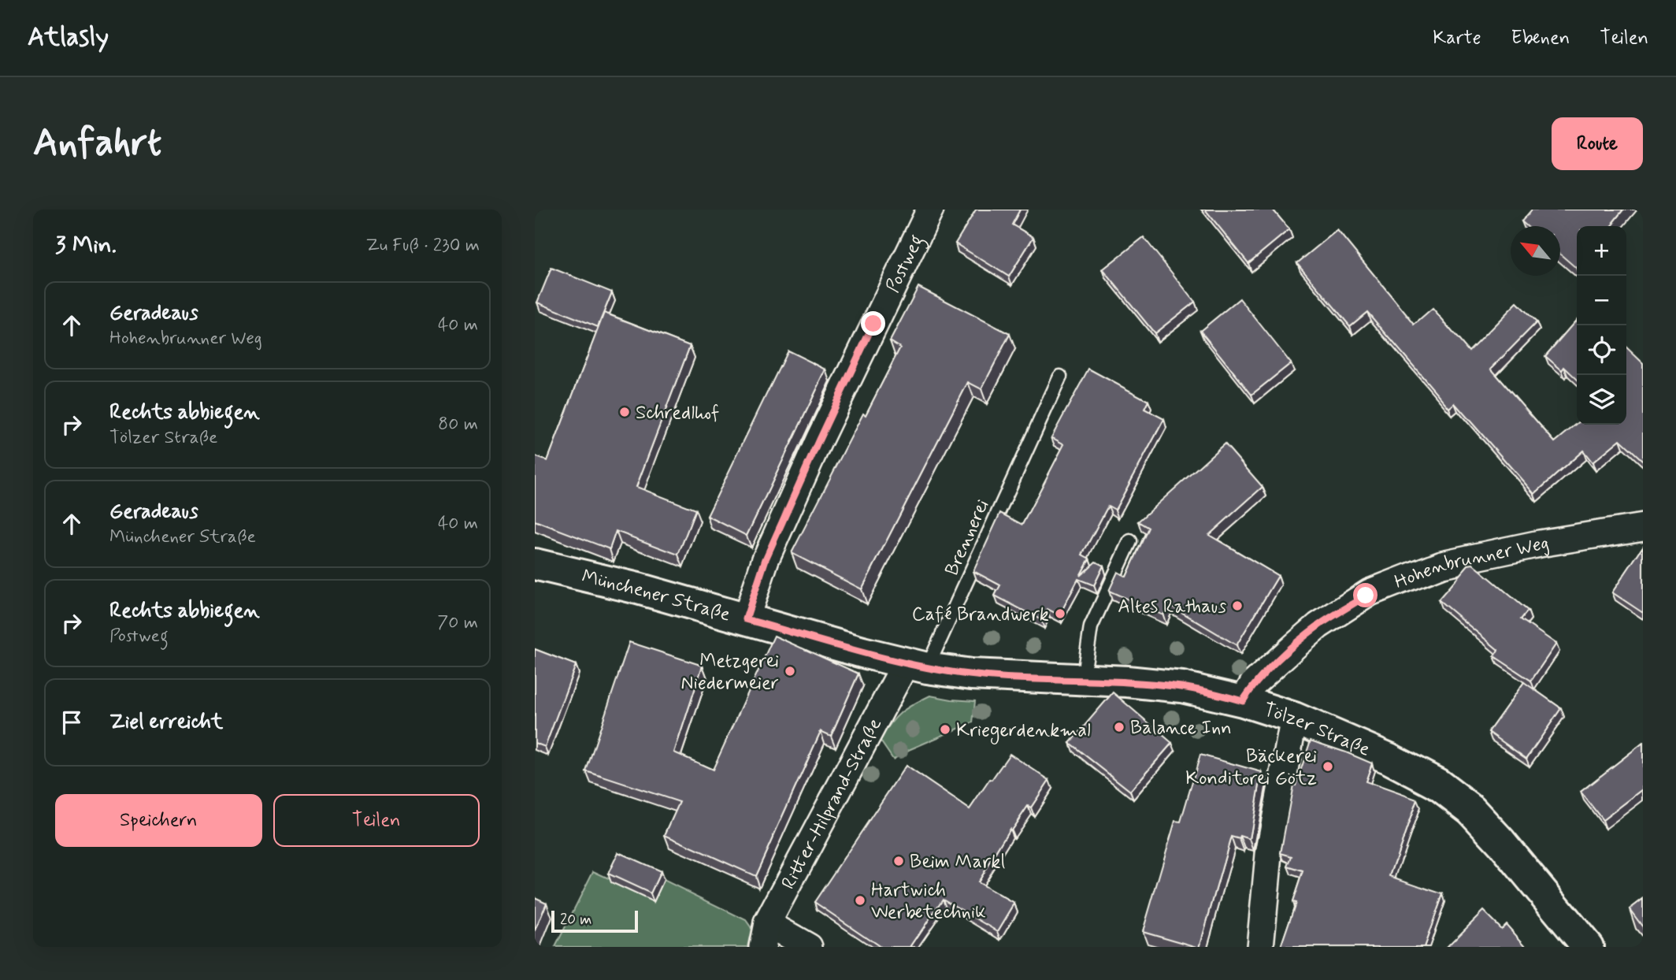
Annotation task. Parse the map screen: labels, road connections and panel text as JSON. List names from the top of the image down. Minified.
{"streets":{"main road":["Münchener Straße","Tölzer Straße"],"street":["Postweg","Hohenbrunner Weg","Ritter-Hilprand-Straße"],"lane":["Brennerei"]},"crossings":[["Postweg","Münchener Straße"],["Brennerei","Münchener Straße"],["Brennerei","Tölzer Straße"],["Brennerei","Ritter-Hilprand-Straße"],["Hohenbrunner Weg","Tölzer Straße"],["Münchener Straße","Tölzer Straße"],["Münchener Straße","Ritter-Hilprand-Straße"],["Tölzer Straße","Ritter-Hilprand-Straße"]],"places":["Schredlhof","Altes Rathaus","Café Brandwerk","Metzgerei Niedermeier","Balance Inn","Kriegerdenkmal","Bäckerei Konditorei Götz","Beim Markl","Hartwich Werbetechnik"],"scale_bar":"20 m","north":"top left","page":{"header":"Atlasly","nav":["Karte","Ebenen","Teilen"],"buttons":["Route",["Speichern","Teilen"]],"title":"Anfahrt","heading":["3 Min.","Zu Fuß · 230 m"],"map_buttons":["+","−"],"list":[["Geradeaus","Hohenbrunner Weg","40 m"],["Rechts abbiegen","Tölzer Straße","80 m"],["Geradeaus","Münchener Straße","40 m"],["Rechts abbiegen","Postweg","70 m"],"Ziel erreicht"],"scale":"20 m"}}
